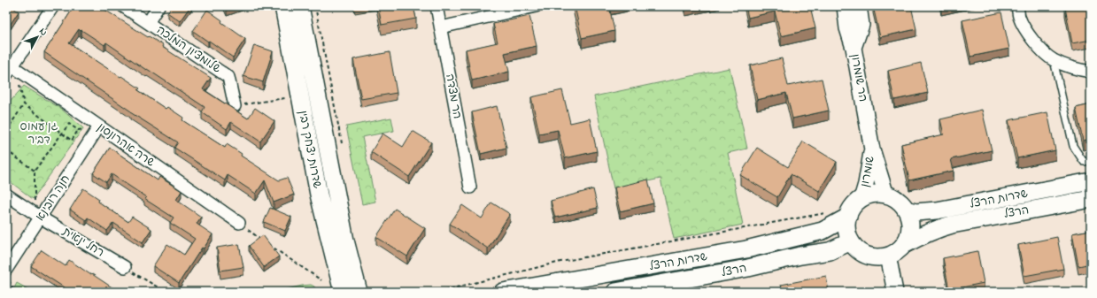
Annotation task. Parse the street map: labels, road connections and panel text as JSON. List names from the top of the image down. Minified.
{"streets":{"main road":["שדרות יצחק רבין","שדרות הרצל","הרצל"],"street":["שלומציון המלכה","הר שומרון","הר מצדה","שרה אהרונסון","שומרון","חנה רובינא","רחל ינאית"]},"crossings":[["הר שומרון","שומרון"],["שרה אהרונסון","חנה רובינא"],["שומרון","שדרות הרצל"],["שומרון","הרצל"],["חנה רובינא","רחל ינאית"],["שדרות הרצל","הרצל"]],"parks":["גן עמוס דביר"],"north":"top right"}
